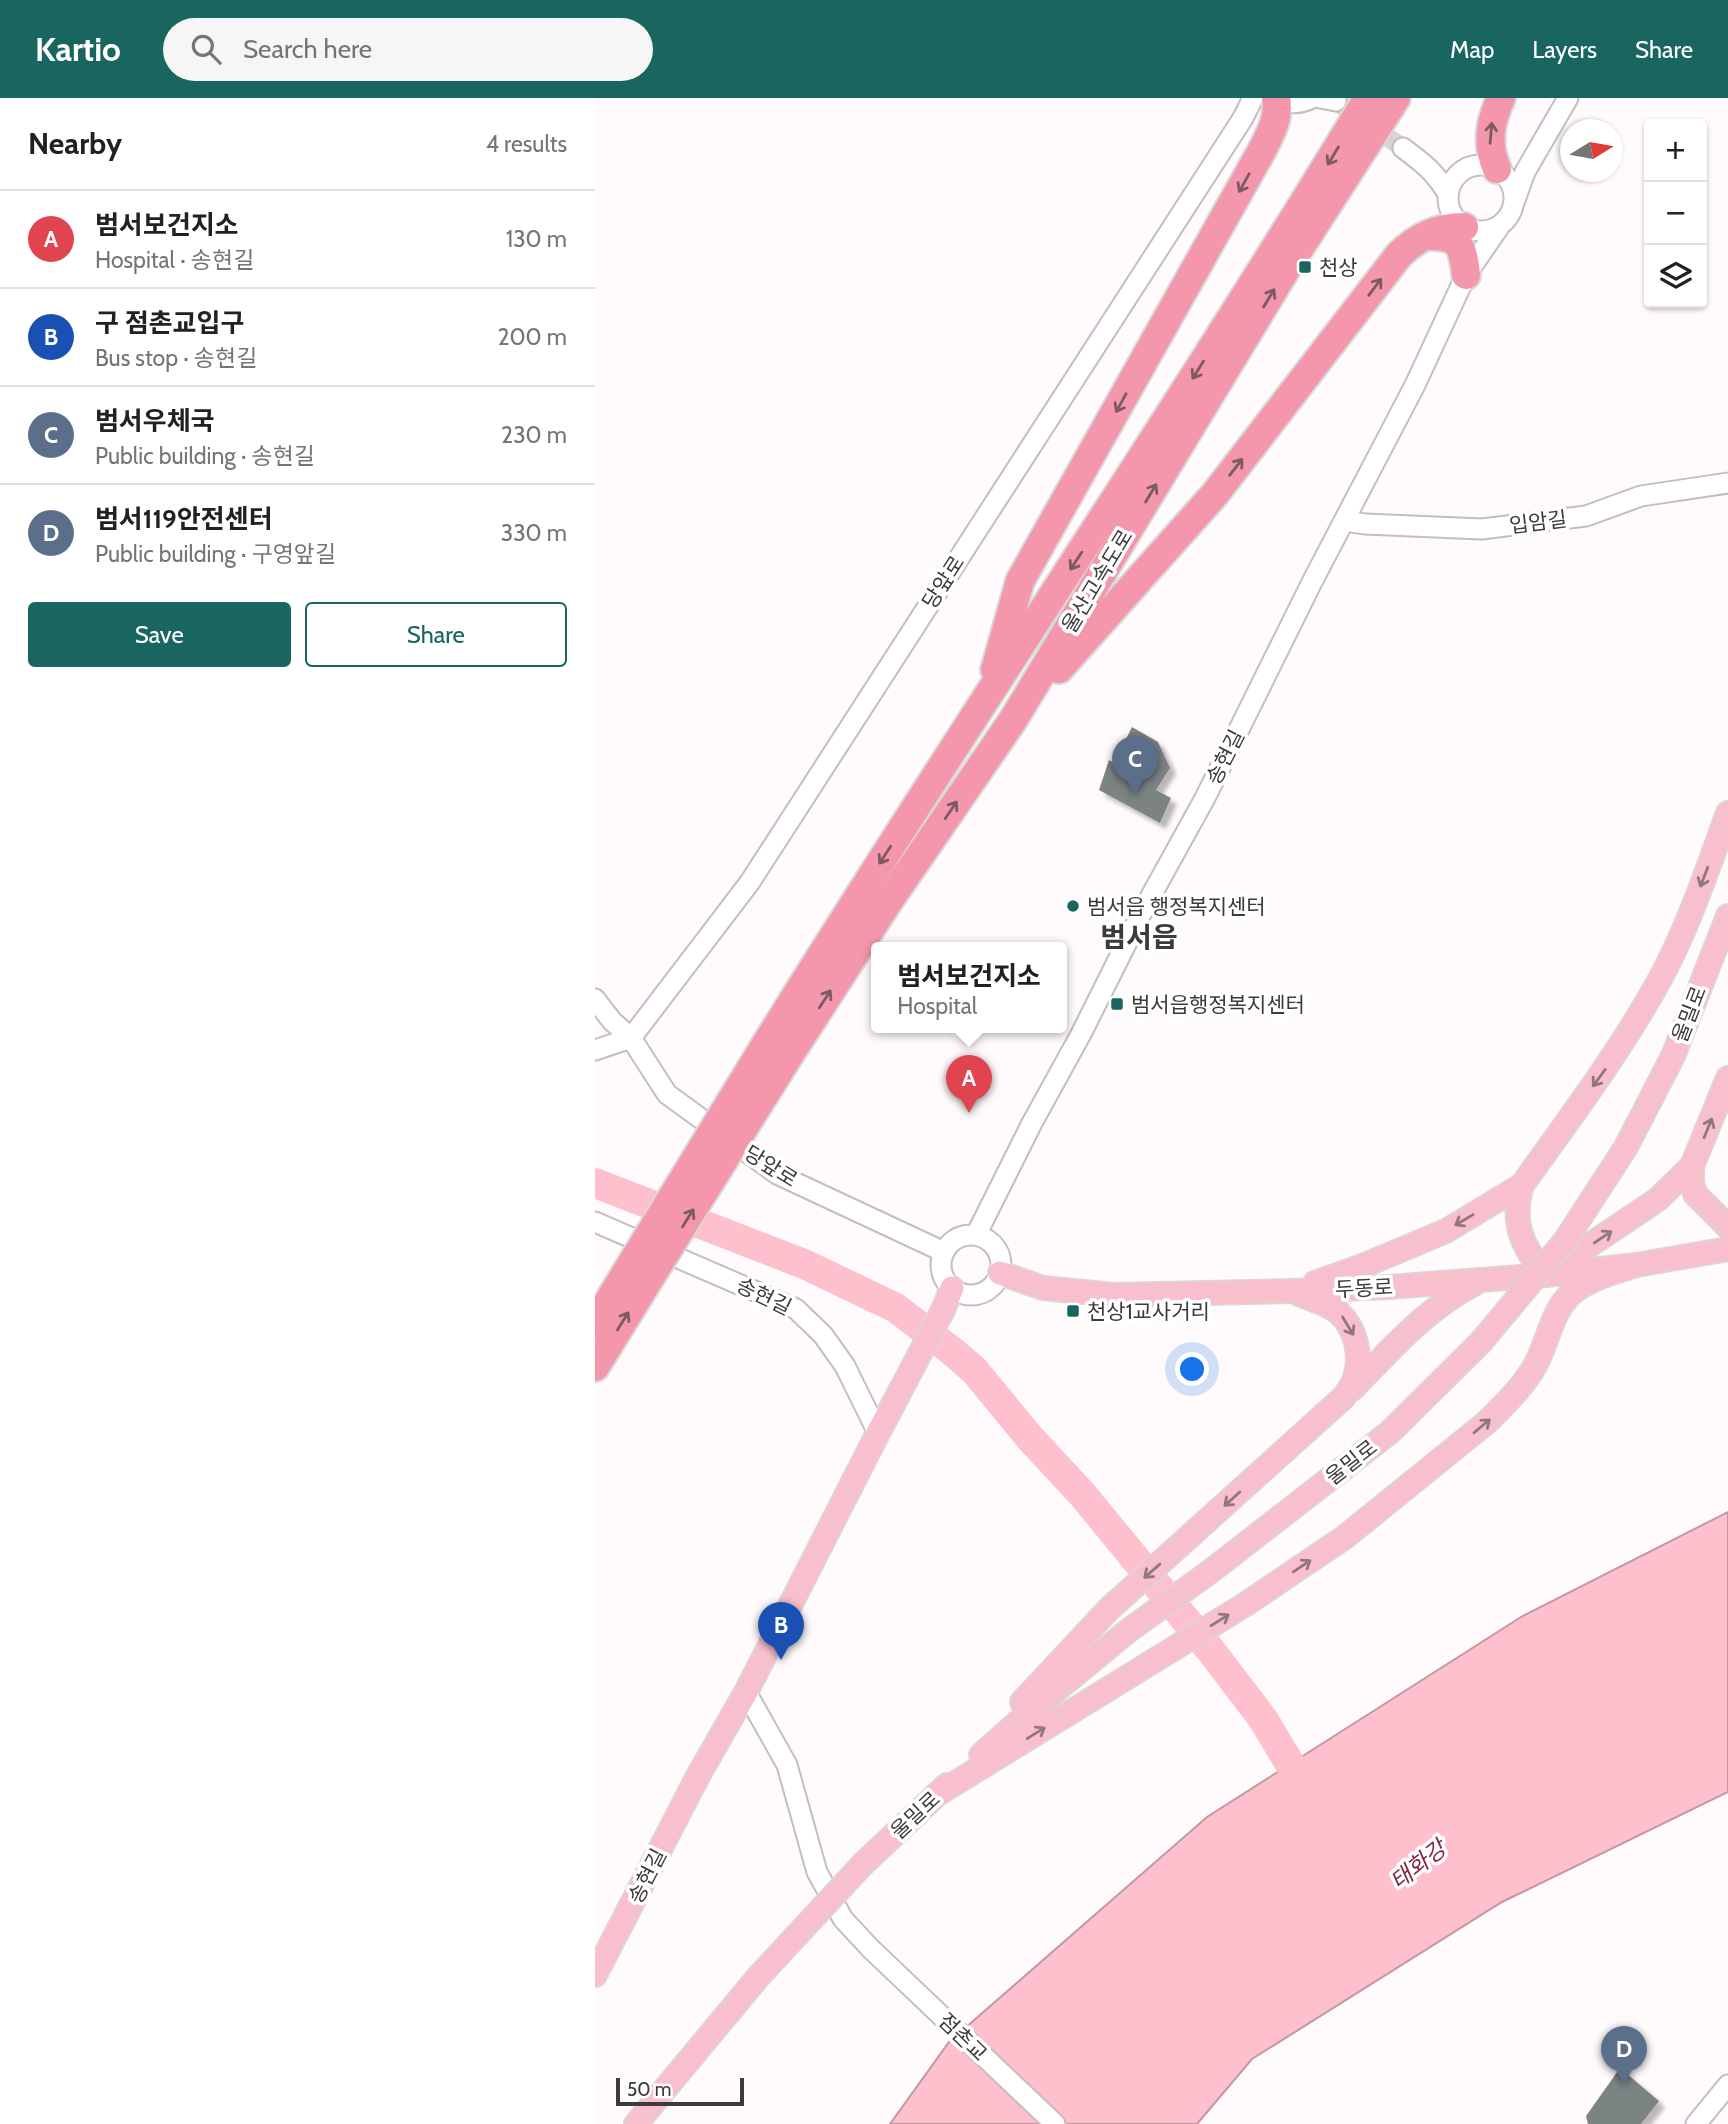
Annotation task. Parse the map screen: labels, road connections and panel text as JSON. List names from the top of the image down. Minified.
{"streets":{"highway":["울산고속도로"],"main road":["송현길","울밀로","두동로"],"street":["입암길","당앞로","점촌교"]},"crossings":[["입암길","송현길"],["당앞로","송현길"],["당앞로","두동로"],["송현길","두동로"],["송현길","점촌교"]],"districts":["범서읍"],"water":["태화강"],"places":{"transit":["천상","범서읍행정복지센터","천상1교사거리"],"other":["범서읍 행정복지센터"]},"scale_bar":"50 m","north":"right","page":{"header":"Kartio","search":"Search here","nav":["Map","Layers","Share"],"heading":["Nearby","4 results"],"map_buttons":["+","−"],"list":[{"mark":"A","name":"범서보건지소","note":"Hospital · 송현길","value":"130 m"},{"mark":"B","name":"구 점촌교입구","note":"Bus stop · 송현길","value":"200 m"},{"mark":"C","name":"범서우체국","note":"Public building · 송현길","value":"230 m"},{"mark":"D","name":"범서119안전센터","note":"Public building · 구영앞길","value":"330 m"}],"buttons":["Save","Share"],"pins":["C","A","B","D"],"popup":["범서보건지소","Hospital"],"scale":"50 m"}}
